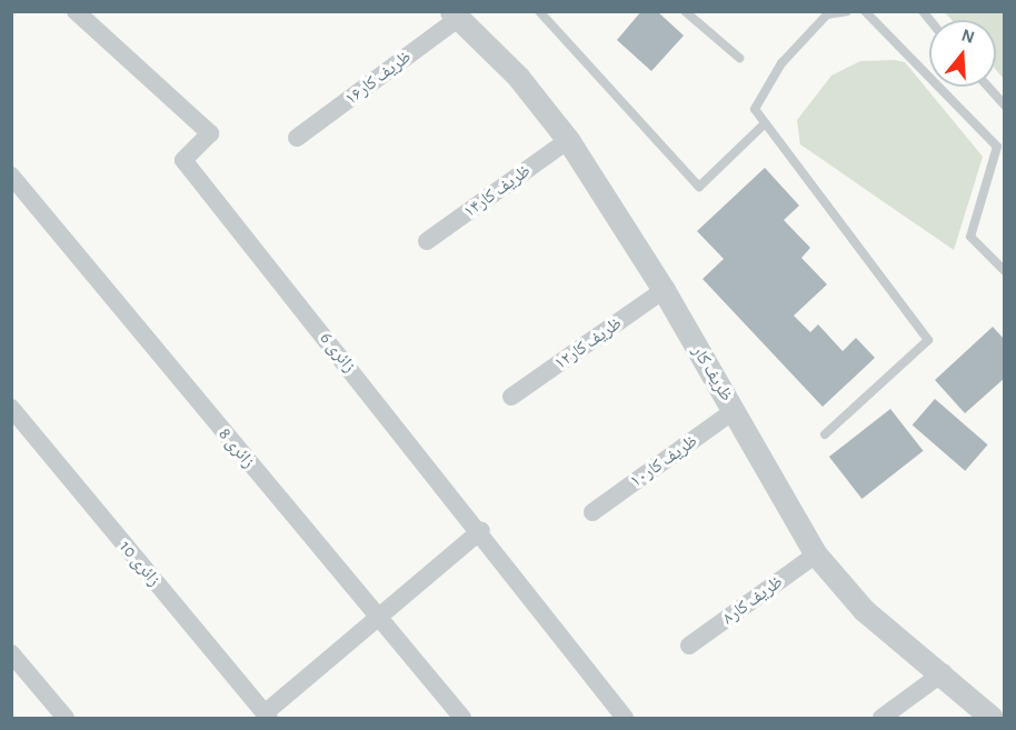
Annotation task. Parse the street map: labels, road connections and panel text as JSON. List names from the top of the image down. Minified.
{"streets":{"street":["ظریف کار۱۶","ظریف کار۱۴","ظریف کار۱۲","6 زائری","ظریف کار","8 زائری","ظریف کار۱۰","10 زائری","ظریف کار۸"]},"crossings":[["ظریف کار۱۶","ظریف کار"],["ظریف کار۱۴","ظریف کار"],["ظریف کار۱۲","ظریف کار"],["ظریف کار","ظریف کار۱۰"],["ظریف کار","ظریف کار۸"]],"north":"top"}
